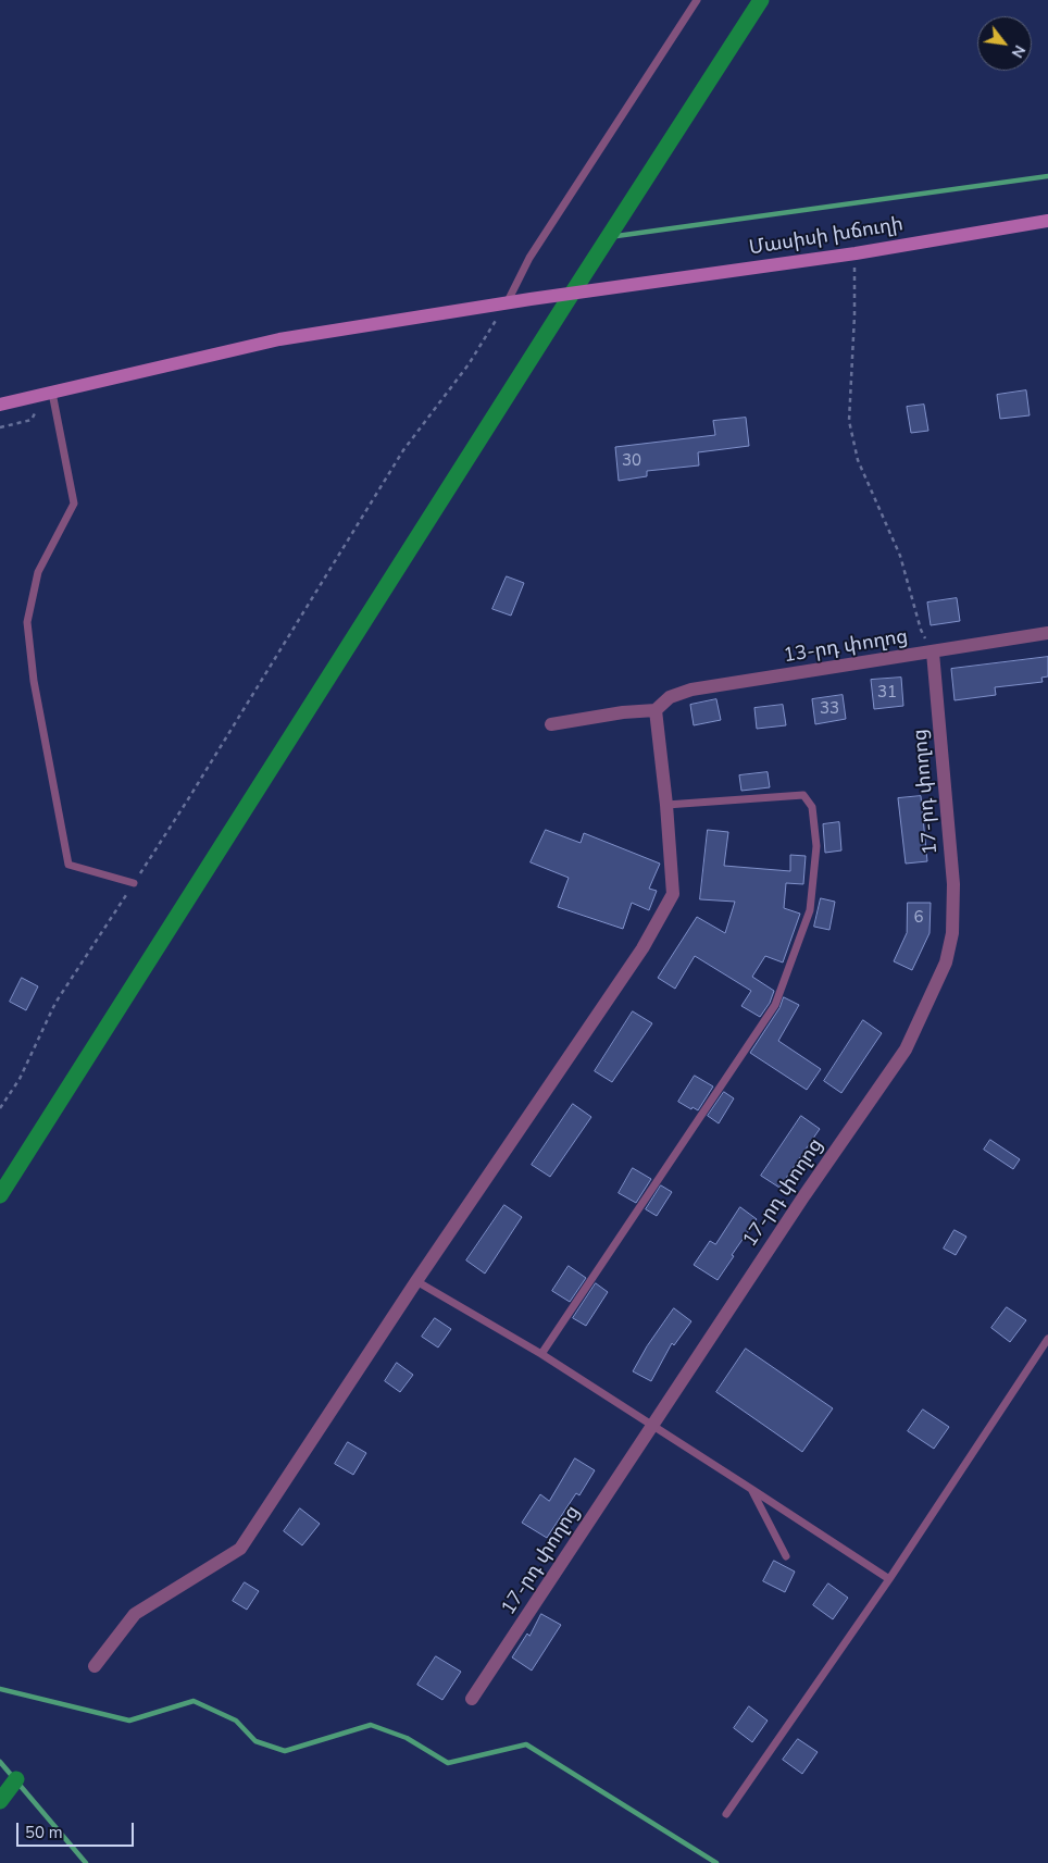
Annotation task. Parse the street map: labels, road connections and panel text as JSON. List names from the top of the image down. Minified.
{"streets":{"main road":["Մասիսի խճուղի"],"street":["13-րդ փողոց","17-րդ փողոց"]},"crossings":[["13-րդ փողոց","17-րդ փողոց"]],"house_numbers":["30","31","33","6"],"scale_bar":"50 m","north":"bottom right"}
